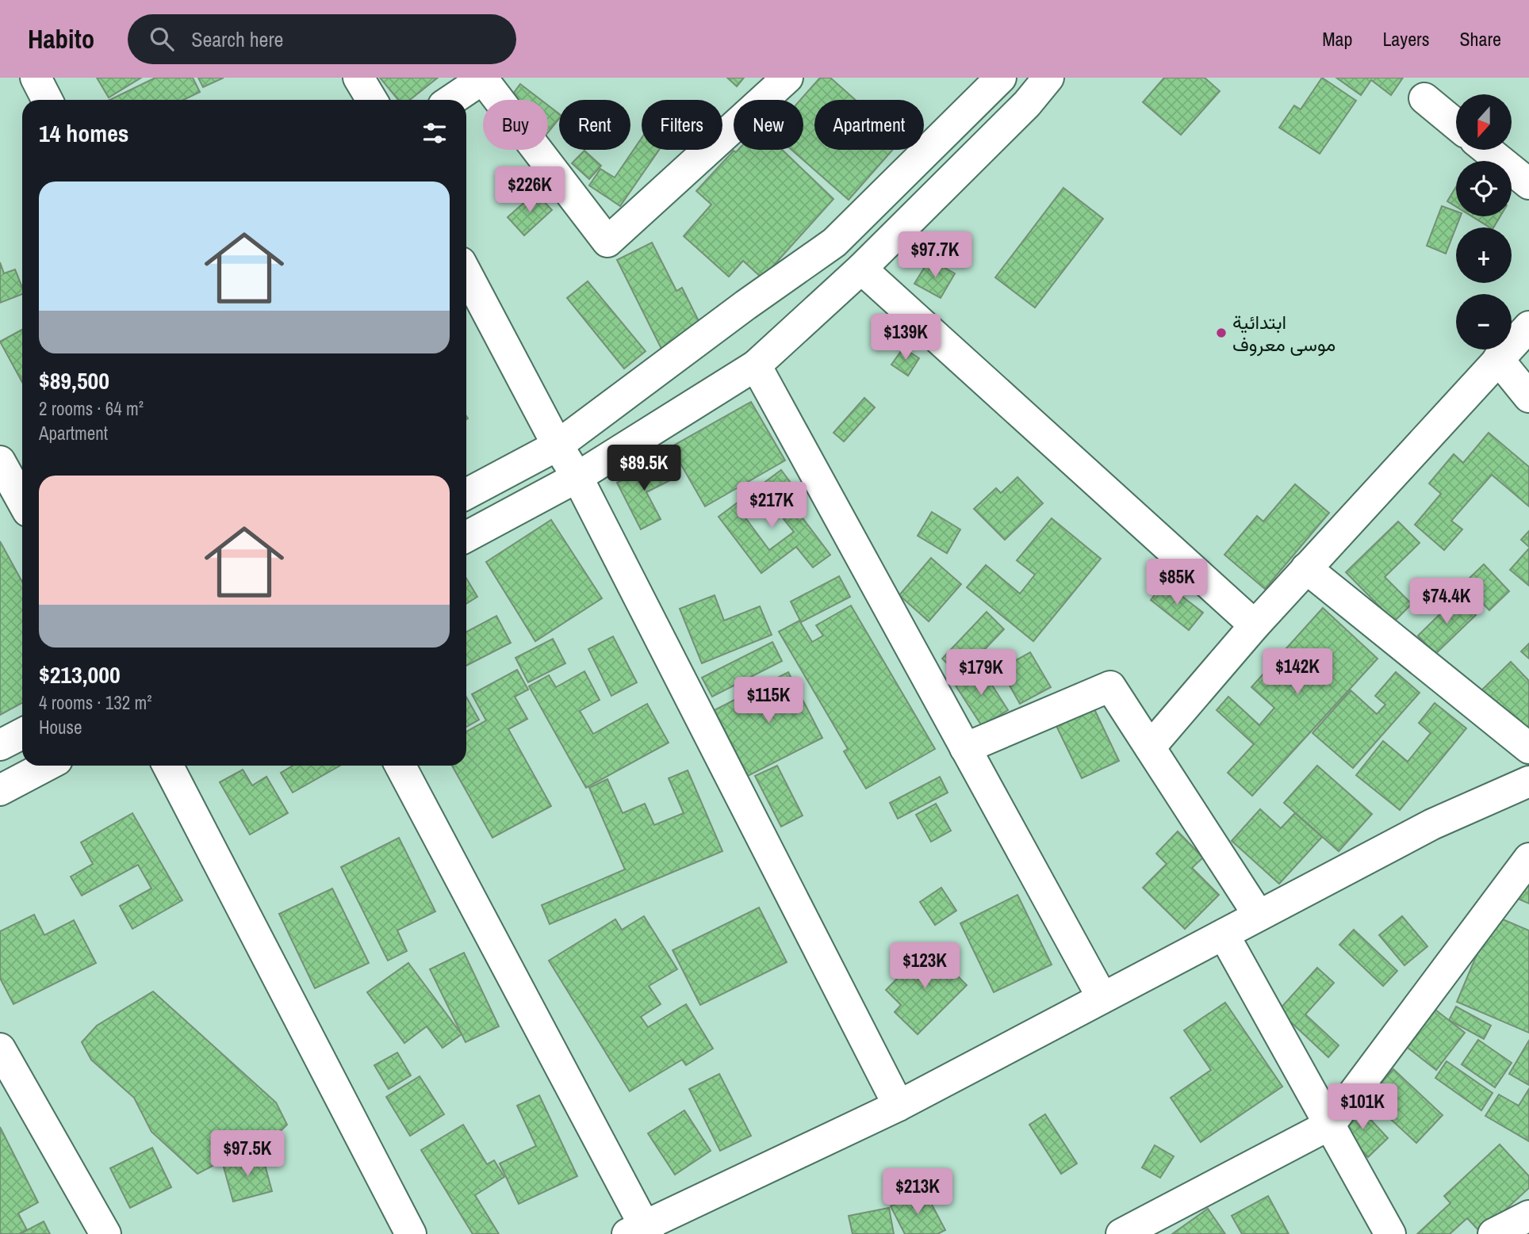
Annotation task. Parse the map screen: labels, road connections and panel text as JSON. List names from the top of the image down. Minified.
{"places":["ابتدائية موسى معروف"],"north":"bottom","page":{"header":"Habito","search":"Search here","nav":["Map","Layers","Share"],"map_buttons":["+","−"],"chip":["Buy","Rent","Filters","New","Apartment"],"heading":"14 homes","price":["$226K","$97.7K","$139K","$89.5K","$217K","$85K","$74.4K","$142K","$179K","$115K","$123K","$101K","$97.5K","$213K"],"list":[{"name":"$89,500","note":"2 rooms · 64 m² · Apartment"},{"name":"$213,000","note":"4 rooms · 132 m² · House"}]}}
